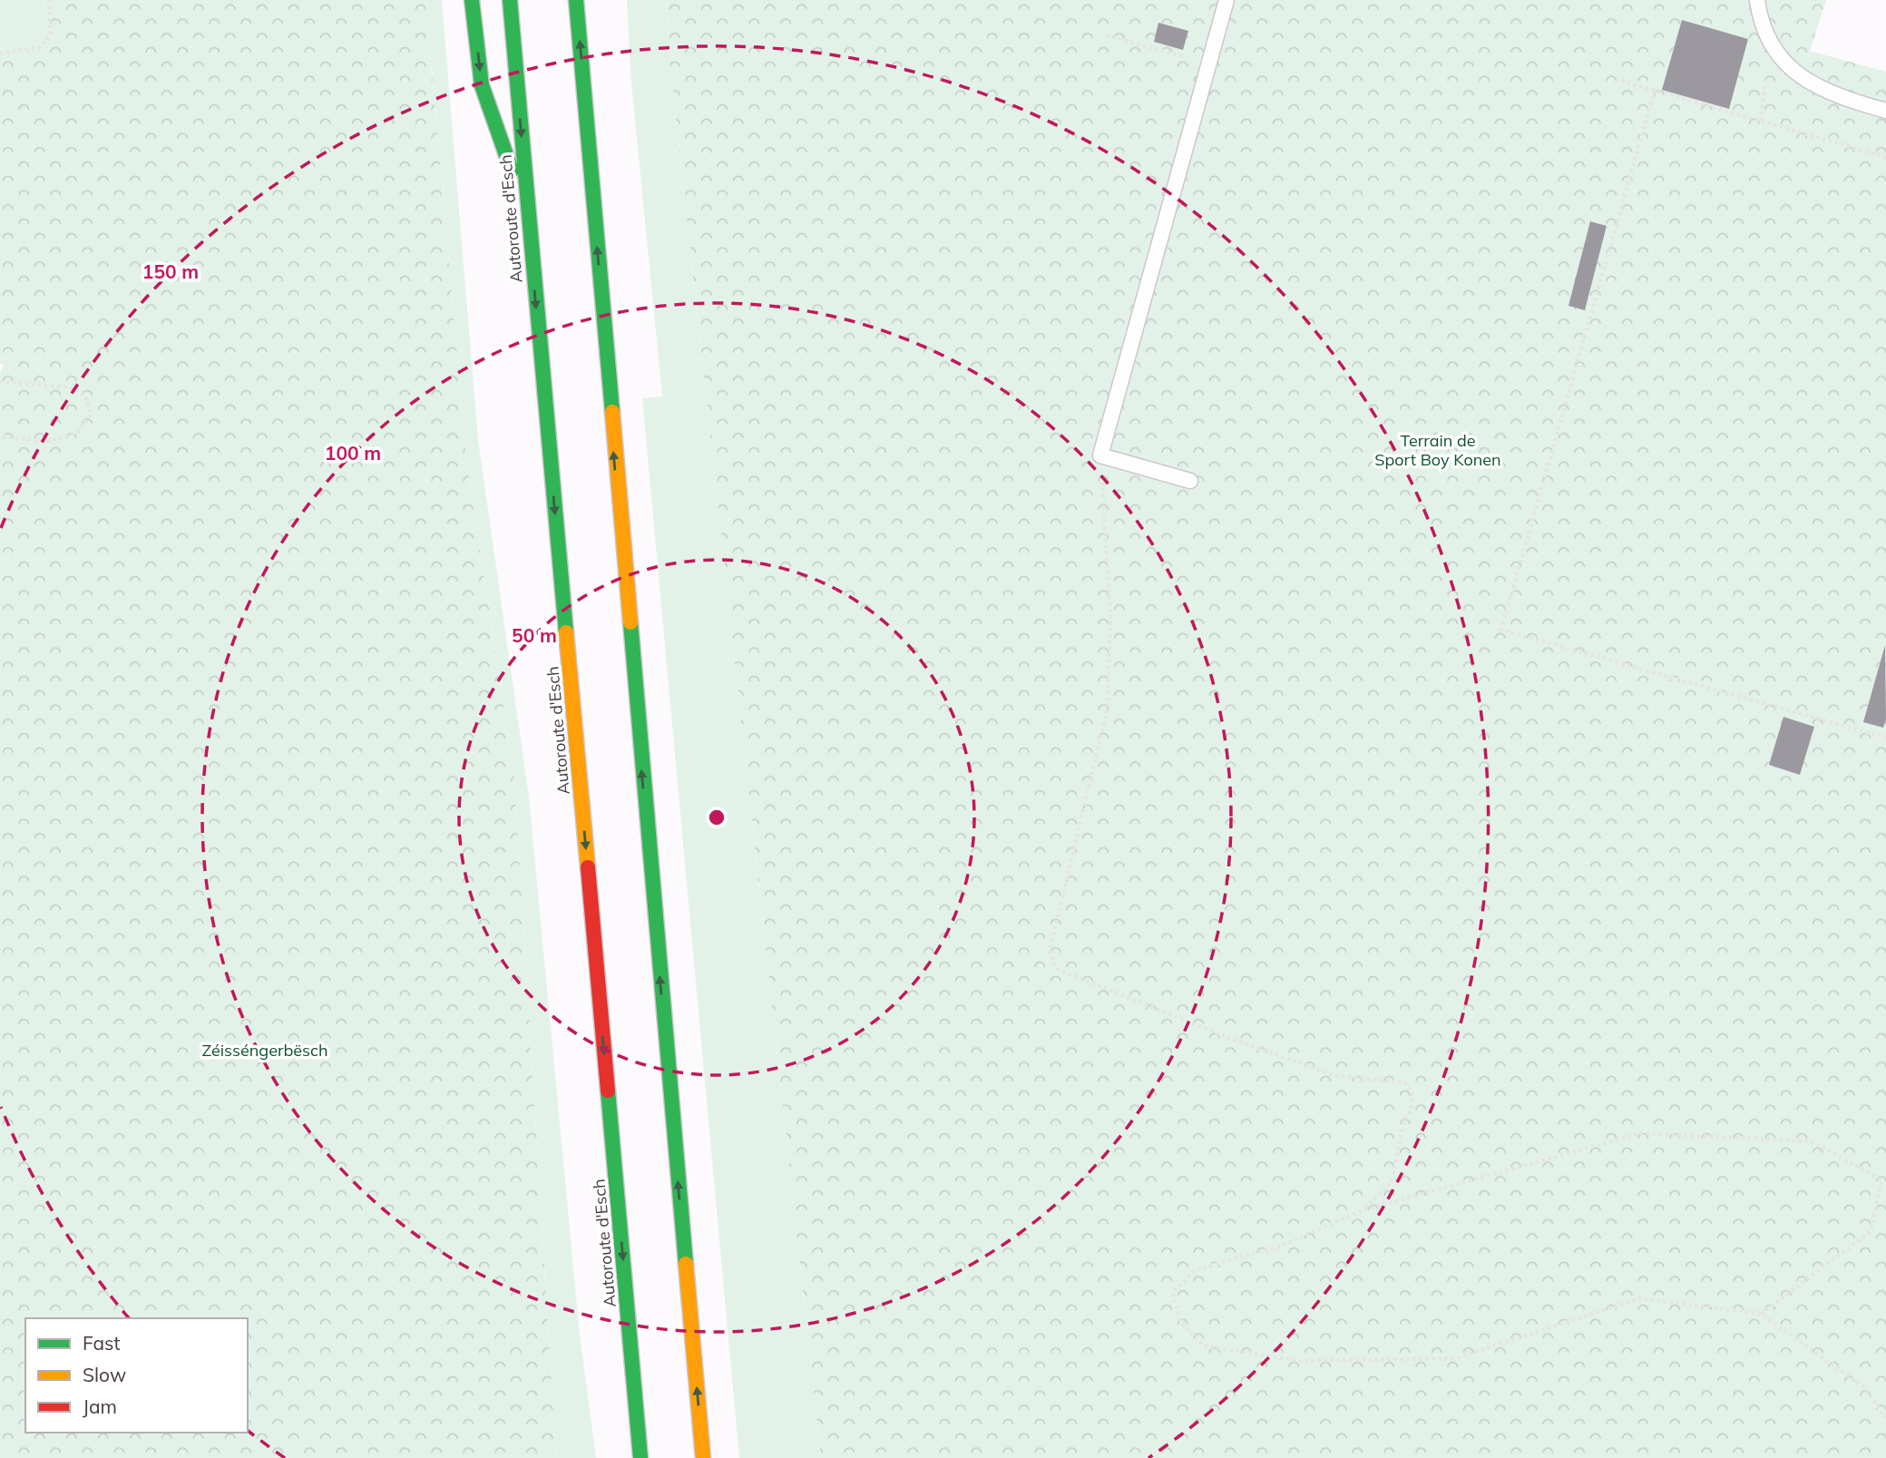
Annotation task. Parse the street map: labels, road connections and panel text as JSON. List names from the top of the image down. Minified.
{"streets":{"highway":["Autoroute d'Esch"]},"parks":["Terrain de Sport Boy Konen","Zéisséngerbësch"],"legend":["Fast","Slow","Jam"],"rings":["150 m","100 m","50 m"]}
